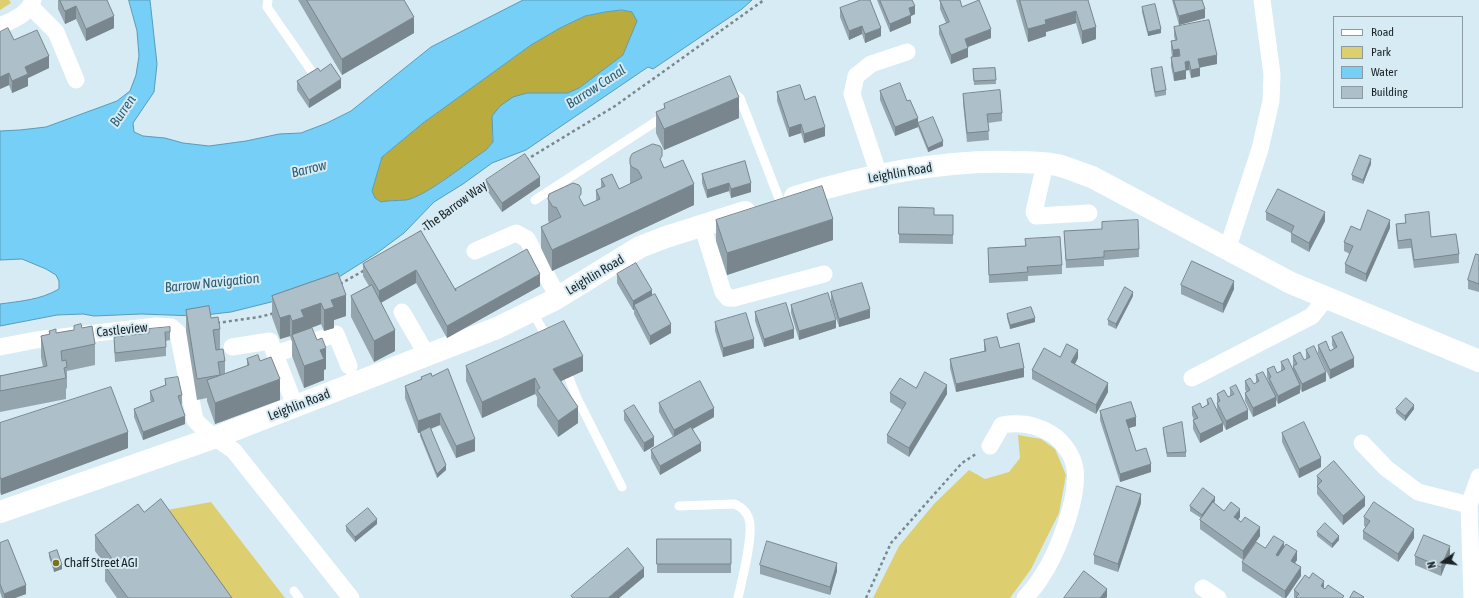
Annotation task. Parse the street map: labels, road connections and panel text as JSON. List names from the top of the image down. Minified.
{"streets":{"street":["Leighlin Road","Castleview"],"path":["The Barrow Way"]},"crossings":[["Leighlin Road","Castleview"]],"water":["Barrow Canal","Burren","Barrow","Barrow Navigation"],"places":["Chaff Street AGI"],"legend":["Road","Park","Water","Building"],"north":"left"}
